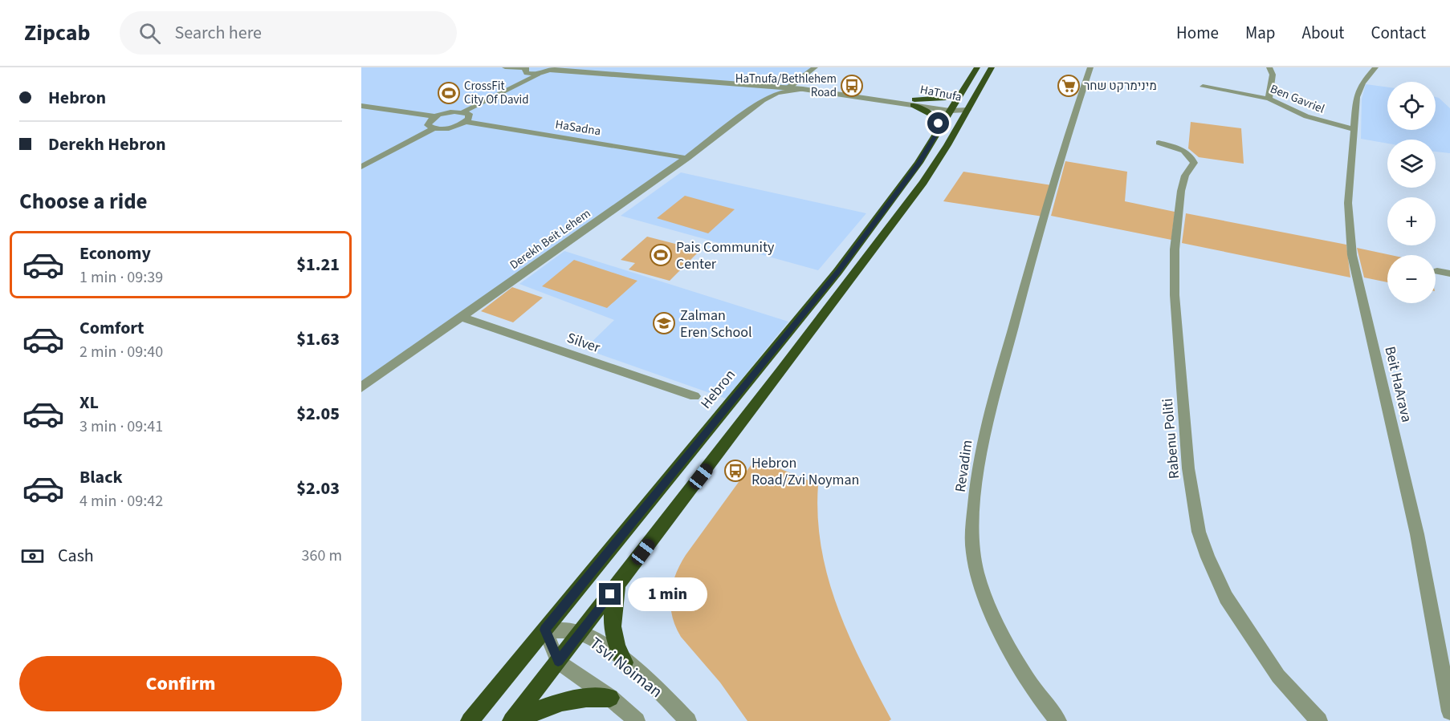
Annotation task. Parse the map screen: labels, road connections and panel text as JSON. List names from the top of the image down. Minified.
{"streets":{"highway":["Hebron"],"street":["HaTnufa","Ben Gavriel","HaSadna","Derekh Beit Lehem","Silver","Beit HaArava","Rabenu Politi","Revadim","Tsvi Noiman"]},"crossings":[["HaTnufa","Derekh Beit Lehem"],["HaTnufa","Hebron"],["Ben Gavriel","Beit HaArava"],["HaSadna","Derekh Beit Lehem"],["Derekh Beit Lehem","Silver"],["Hebron","Tsvi Noiman"]],"places":{"bus stop":["HaTnufa/Bethlehem Road","Hebron Road/Zvi Noyman"],"supermarket":["מינימרקט שחר"],"sports":["CrossFit City Of David","Pais Community Center"],"school or university":["Zalman Eren School"]},"page":{"header":"Zipcab","search":"Search here","nav":["Home","Map","About","Contact"],"banner":["Hebron","Derekh Hebron"],"map_buttons":["+","−"],"heading":"Choose a ride","list":[{"name":"Economy","note":"1 min · 09:39","value":"$1.21"},{"name":"Comfort","note":"2 min · 09:40","value":"$1.63"},{"name":"XL","note":"3 min · 09:41","value":"$2.05"},{"name":"Black","note":"4 min · 09:42","value":"$2.03"}],"pay":["Cash","360 m"],"bubble":"1 min","buttons":"Confirm"}}
